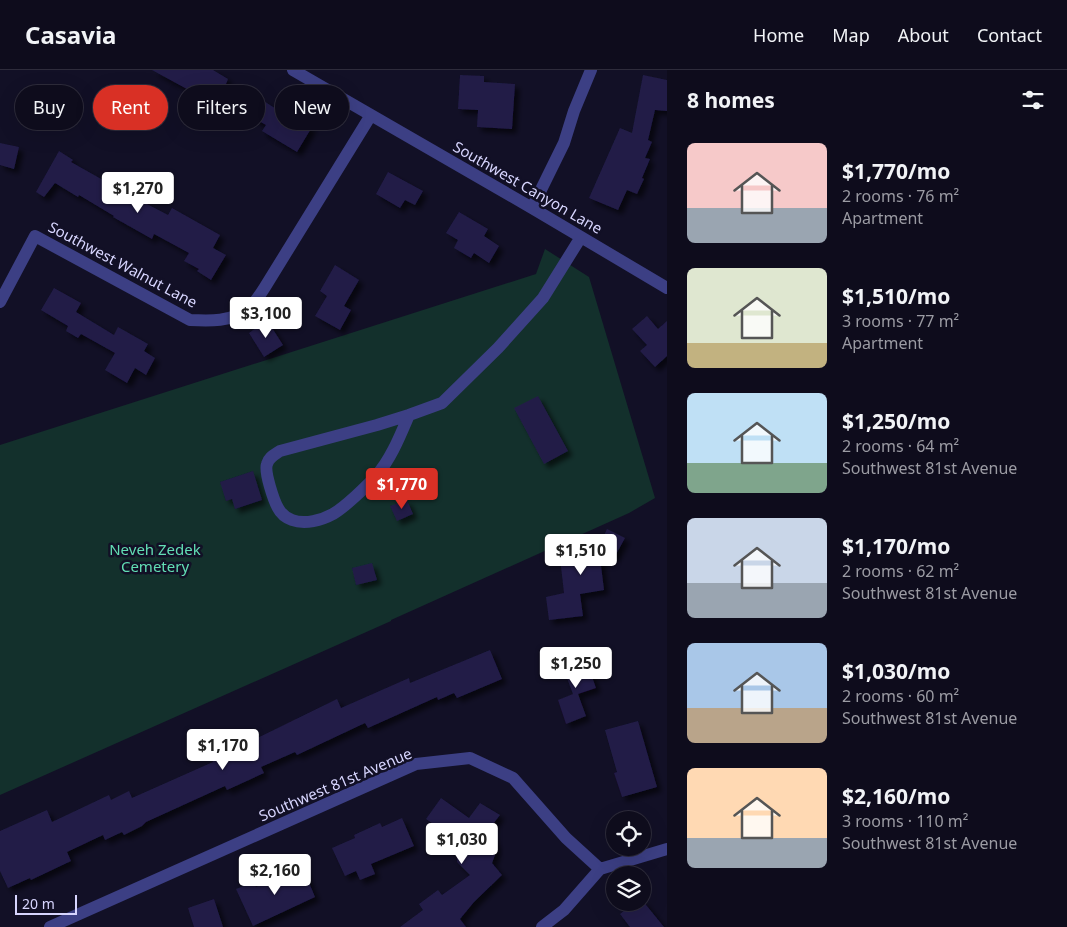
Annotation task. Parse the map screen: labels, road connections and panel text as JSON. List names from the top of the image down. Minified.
{"streets":{"street":["Southwest Canyon Lane","Southwest Walnut Lane","Southwest 81st Avenue"]},"crossings":[["Southwest Canyon Lane","Southwest Walnut Lane"]],"parks":["Neveh Zedek Cemetery"],"scale_bar":"20 m","page":{"header":"Casavia","nav":["Home","Map","About","Contact"],"heading":"8 homes","chip":["Buy","Rent","Filters","New"],"list":[{"name":"$1,770/mo","note":"2 rooms · 76 m² · Apartment"},{"name":"$1,510/mo","note":"3 rooms · 77 m² · Apartment"},{"name":"$1,250/mo","note":"2 rooms · 64 m² · Southwest 81st Avenue"},{"name":"$1,170/mo","note":"2 rooms · 62 m² · Southwest 81st Avenue"},{"name":"$1,030/mo","note":"2 rooms · 60 m² · Southwest 81st Avenue"},{"name":"$2,160/mo","note":"3 rooms · 110 m² · Southwest 81st Avenue"}],"price":["$1,270","$3,100","$1,770","$1,510","$1,250","$1,170","$1,030","$2,160"],"scale":"20 m"}}
